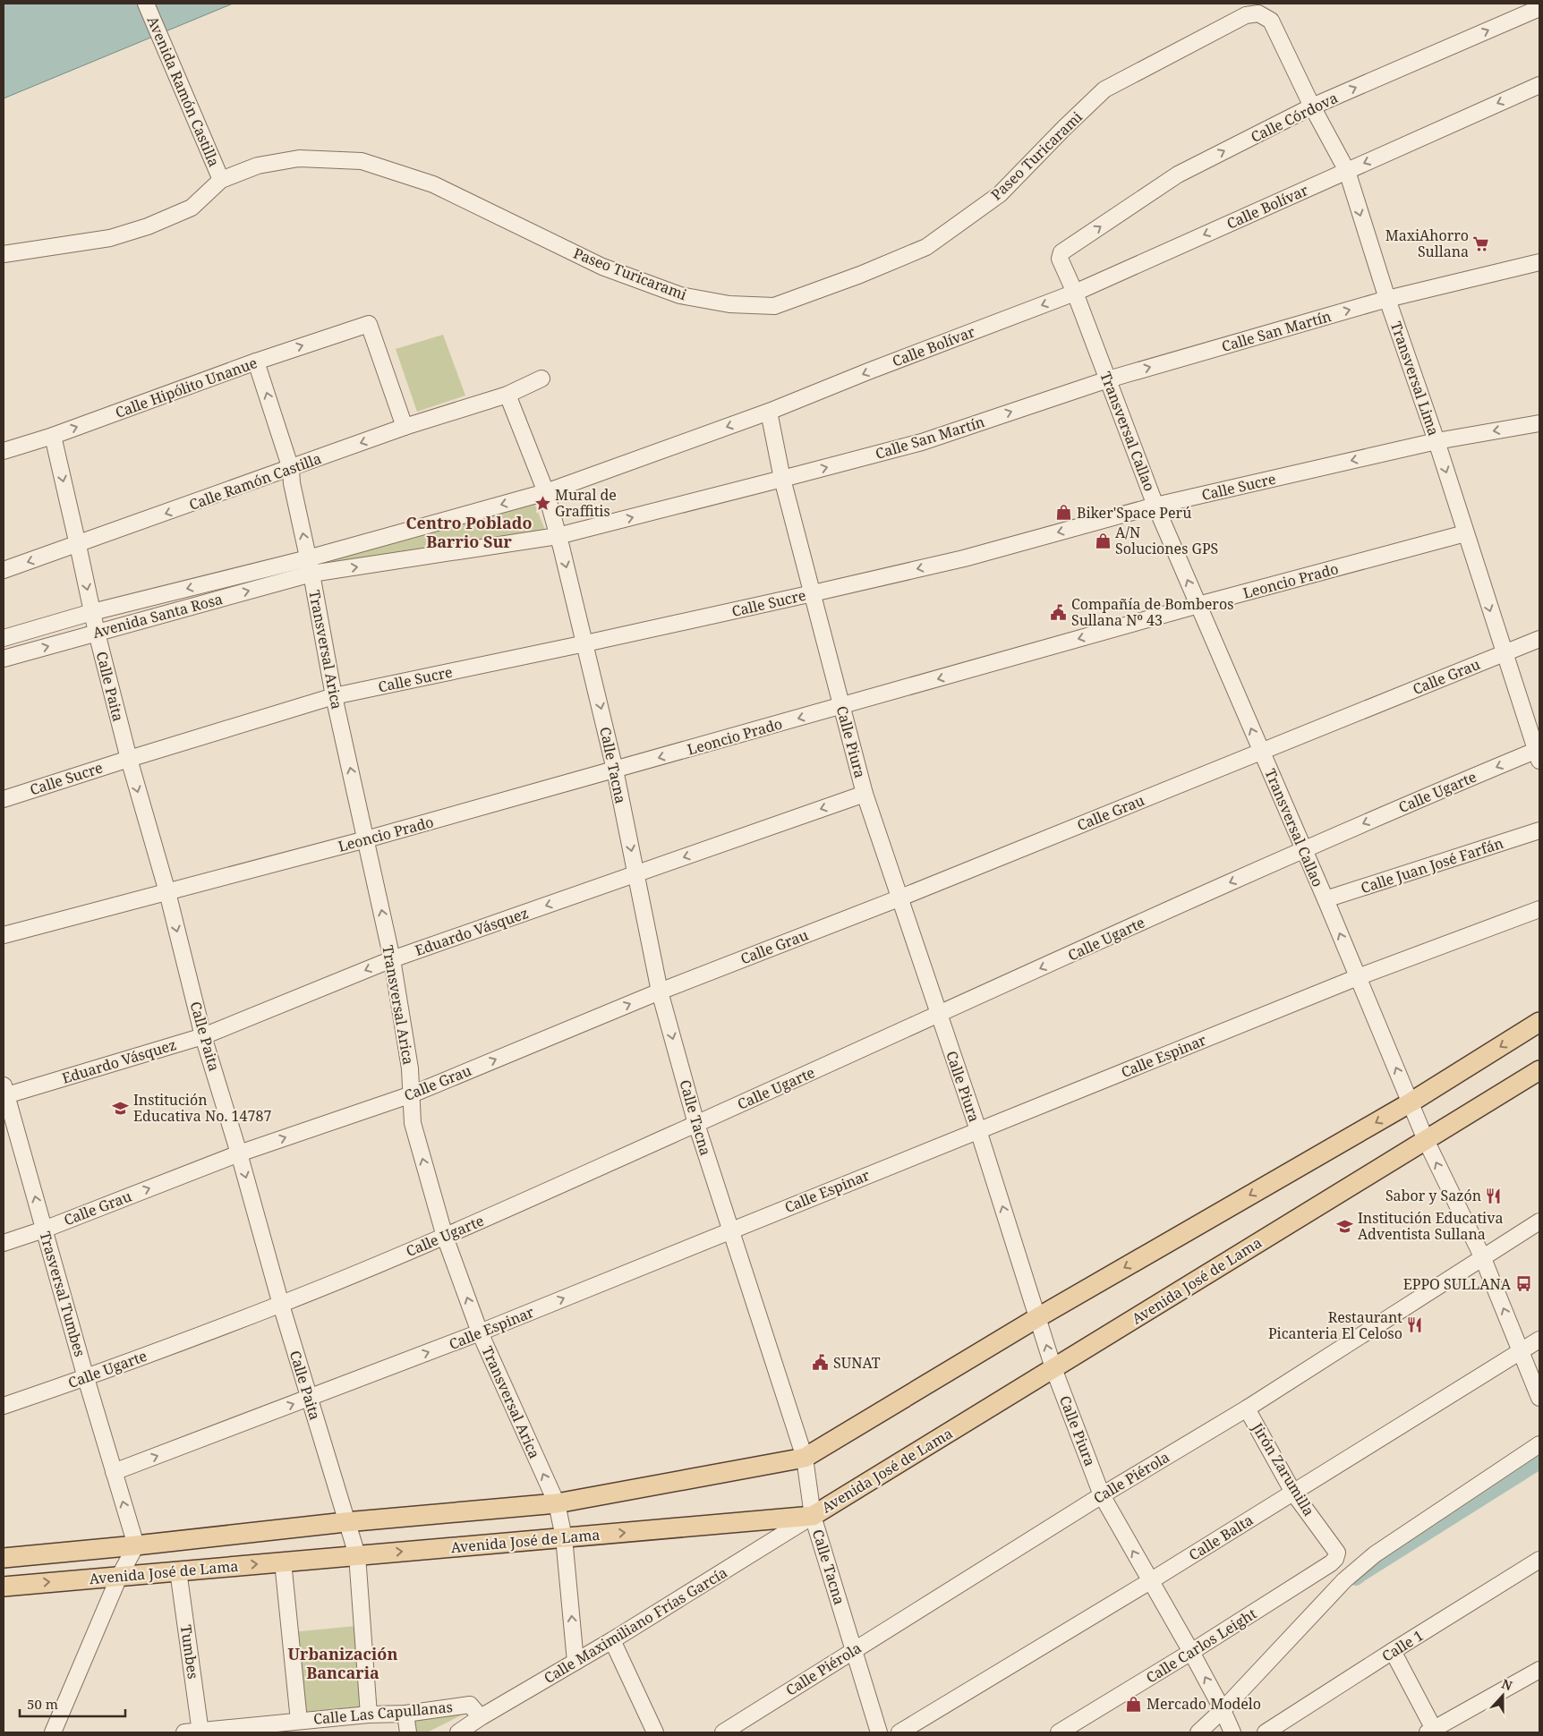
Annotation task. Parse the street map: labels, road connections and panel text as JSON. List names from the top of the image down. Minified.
{"streets":{"main road":["Avenida José de Lama"],"street":["Avenida Ramón Castilla","Calle Córdova","Paseo Turicarami","Calle Bolívar","Calle San Martín","Transversal Lima","Calle Hipólito Unanue","Transversal Callao","Calle Ramón Castilla","Calle Sucre","Leoncio Prado","Avenida Santa Rosa","Transversal Arica","Calle Grau","Calle Paita","Calle Piura","Calle Tacna","Calle Ugarte","Calle Juan José Farfán","Eduardo Vásquez","Calle Espinar","Trasversal Tumbes","Jirón Zarumilla","Calle Piérola","Calle Balta","Calle Maximiliano Frías García","Calle Carlos Leight","Calle 1","Tumbes","Calle Las Capullanas"]},"crossings":[["Avenida Ramón Castilla","Paseo Turicarami"],["Calle Córdova","Transversal Lima"],["Calle Córdova","Transversal Callao"],["Paseo Turicarami","Transversal Lima"],["Calle Bolívar","Calle San Martín"],["Calle Bolívar","Transversal Lima"],["Calle Bolívar","Transversal Callao"],["Calle Bolívar","Avenida Santa Rosa"],["Calle Bolívar","Transversal Arica"],["Calle Bolívar","Calle Piura"],["Calle Bolívar","Calle Tacna"],["Calle San Martín","Transversal Lima"],["Calle San Martín","Transversal Callao"],["Calle San Martín","Avenida Santa Rosa"],["Calle San Martín","Transversal Arica"],["Calle San Martín","Calle Piura"],["Calle San Martín","Calle Tacna"],["Transversal Lima","Calle Sucre"],["Transversal Lima","Leoncio Prado"],["Transversal Lima","Calle Grau"],["Transversal Lima","Calle Ugarte"],["Calle Hipólito Unanue","Calle Ramón Castilla"],["Calle Hipólito Unanue","Transversal Arica"],["Calle Hipólito Unanue","Calle Paita"],["Transversal Callao","Calle Sucre"],["Transversal Callao","Leoncio Prado"],["Transversal Callao","Calle Grau"],["Transversal Callao","Calle Ugarte"],["Transversal Callao","Calle Juan José Farfán"],["Transversal Callao","Calle Espinar"],["Transversal Callao","Avenida José de Lama"],["Transversal Callao","Calle Piérola"],["Transversal Callao","Calle Balta"],["Calle Ramón Castilla","Transversal Arica"],["Calle Ramón Castilla","Calle Paita"],["Calle Ramón Castilla","Calle Tacna"],["Calle Sucre","Transversal Arica"],["Calle Sucre","Calle Paita"],["Calle Sucre","Calle Piura"],["Calle Sucre","Calle Tacna"],["Leoncio Prado","Transversal Arica"],["Leoncio Prado","Calle Paita"],["Leoncio Prado","Calle Piura"],["Leoncio Prado","Calle Tacna"],["Avenida Santa Rosa","Transversal Arica"],["Avenida Santa Rosa","Calle Paita"],["Transversal Arica","Calle Grau"],["Transversal Arica","Calle Ugarte"],["Transversal Arica","Eduardo Vásquez"],["Transversal Arica","Calle Espinar"],["Transversal Arica","Avenida José de Lama"],["Transversal Arica","Calle Maximiliano Frías García"],["Calle Grau","Calle Paita"],["Calle Grau","Calle Piura"],["Calle Grau","Calle Tacna"],["Calle Grau","Trasversal Tumbes"],["Calle Paita","Calle Ugarte"],["Calle Paita","Eduardo Vásquez"],["Calle Paita","Calle Espinar"],["Calle Paita","Avenida José de Lama"],["Calle Paita","Calle Las Capullanas"],["Calle Piura","Calle Ugarte"],["Calle Piura","Eduardo Vásquez"],["Calle Piura","Calle Espinar"],["Calle Piura","Avenida José de Lama"],["Calle Piura","Calle Piérola"],["Calle Piura","Calle Balta"],["Calle Piura","Calle Carlos Leight"],["Calle Tacna","Calle Ugarte"],["Calle Tacna","Eduardo Vásquez"],["Calle Tacna","Calle Espinar"],["Calle Tacna","Avenida José de Lama"],["Calle Tacna","Calle Piérola"],["Calle Tacna","Calle Maximiliano Frías García"],["Calle Ugarte","Trasversal Tumbes"],["Eduardo Vásquez","Trasversal Tumbes"],["Calle Espinar","Trasversal Tumbes"],["Avenida José de Lama","Trasversal Tumbes"],["Avenida José de Lama","Calle Maximiliano Frías García"],["Avenida José de Lama","Tumbes"],["Jirón Zarumilla","Calle Piérola"],["Jirón Zarumilla","Calle Balta"],["Jirón Zarumilla","Calle Carlos Leight"],["Calle Maximiliano Frías García","Calle Las Capullanas"],["Tumbes","Calle Las Capullanas"]],"one_way":["Calle Córdova","Calle Bolívar","Calle San Martín","Transversal Lima","Transversal Callao","Calle Ramón Castilla","Calle Sucre","Leoncio Prado","Transversal Arica","Calle Grau","Calle Paita","Calle Ugarte","Eduardo Vásquez","Calle Espinar","Trasversal Tumbes"],"districts":["Centro Poblado Barrio Sur","Urbanización Bancaria"],"places":{"supermarket":["MaxiAhorro Sullana"],"place":["Mural de Graffitis"],"shop":["Biker'Space Perú","A/N Soluciones GPS","Mercado Modelo"],"public building":["Compañía de Bomberos Sullana Nº 43","SUNAT"],"school or university":["Institución Educativa No. 14787","Institución Educativa Adventista Sullana"],"restaurant":["Sabor y Sazón","Restaurant Picanteria El Celoso"],"bus stop":["EPPO SULLANA"]},"scale_bar":"50 m","north":"top"}
